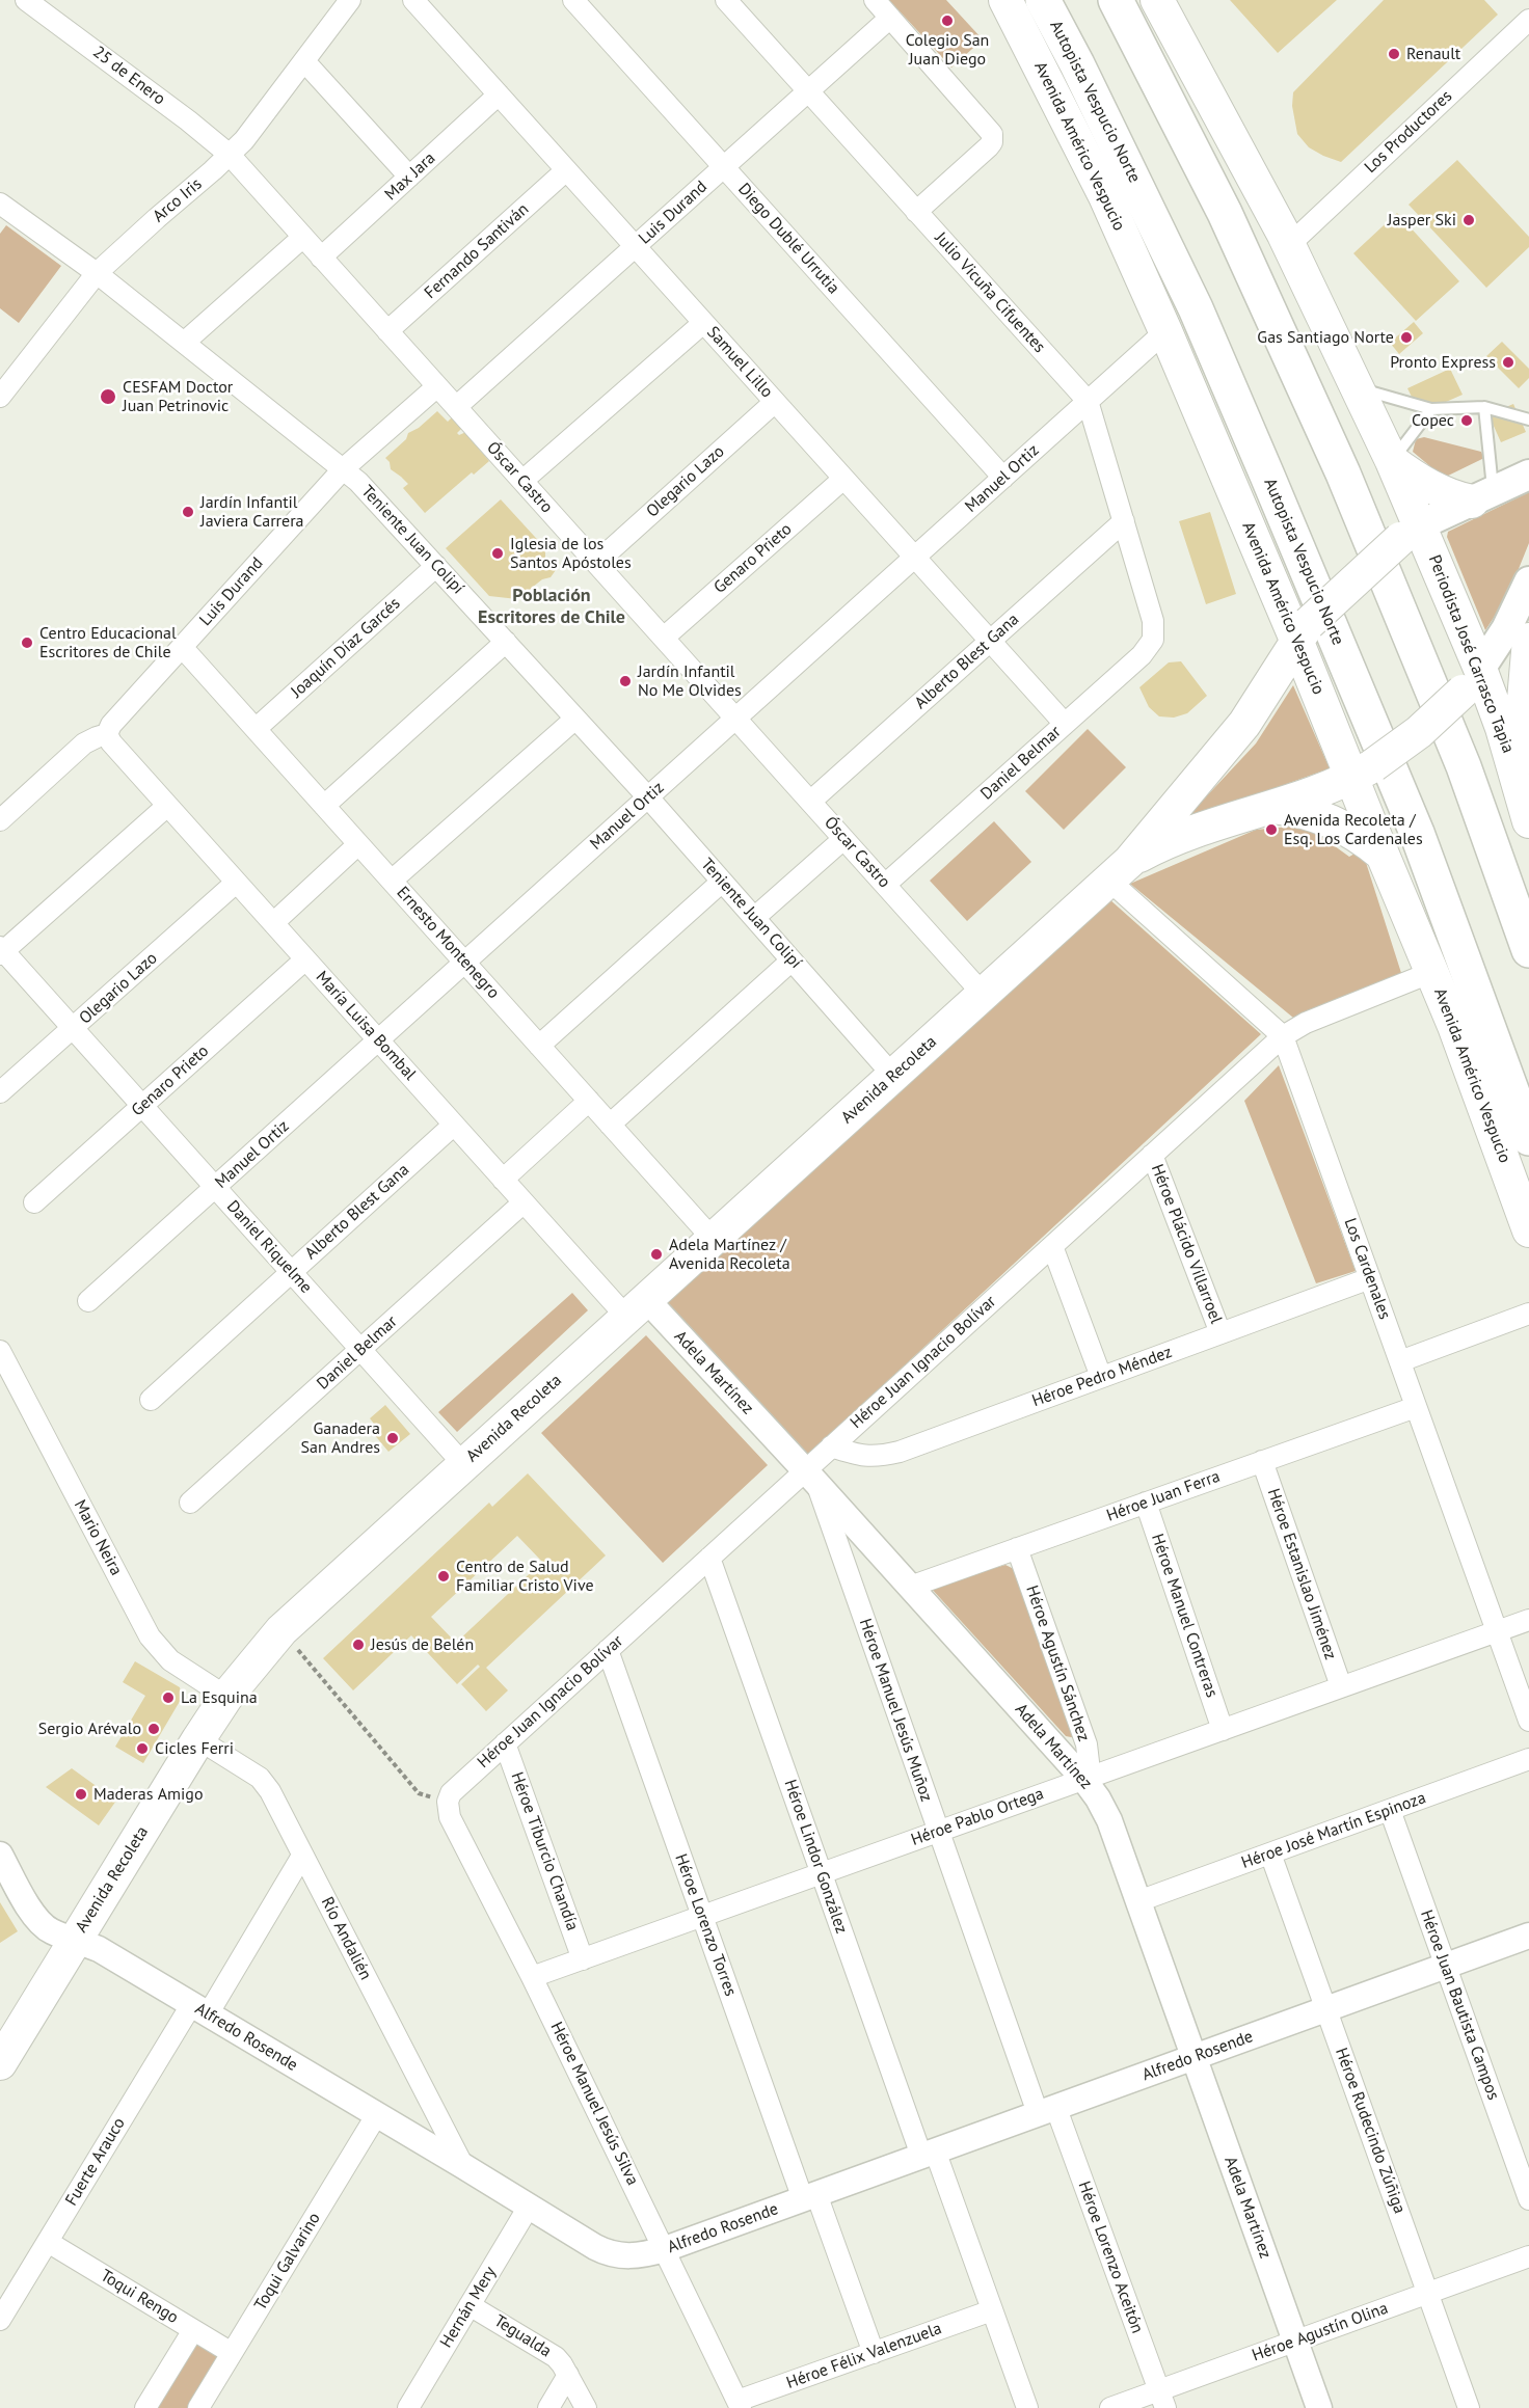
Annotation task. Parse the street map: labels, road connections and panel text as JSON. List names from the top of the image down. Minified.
{"streets":{"highway":["Autopista Vespucio Norte"],"main road":["Avenida Américo Vespucio","Periodista José Carrasco Tapia","Avenida Recoleta"],"street":["25 de Enero","Los Productores","Max Jara","Arco Iris","Luis Durand","Diego Dublé Urrutia","Fernando Santiván","Julio Vicuña Cifuentes","Samuel Lillo","Óscar Castro","Manuel Ortiz","Olegario Lazo","Teniente Juan Colipí","Genaro Prieto","Joaquín Díaz Garcés","Alberto Blest Gana","Daniel Belmar","Ernesto Montenegro","María Luisa Bombal","Héroe Plácido Villarroel","Daniel Riquelme","Los Cardenales","Héroe Juan Ignacio Bolívar","Adela Martínez","Héroe Pedro Méndez","Héroe Juan Ferra","Mario Neira","Héroe Estanislao Jiménez","Héroe Manuel Contreras","Héroe Agustín Sánchez","Héroe Manuel Jesús Muñoz","Héroe Pablo Ortega","Héroe José Martín Espinoza","Héroe Tiburcio Chandía","Héroe Lindor González","Héroe Lorenzo Torres","Río Andalién","Héroe Juan Bautista Campos","Alfredo Rosende","Héroe Manuel Jesús Silva","Héroe Rudecindo Zúñiga","Fuerte Arauco","Héroe Lorenzo Aceitón","Toqui Galvarino","Toqui Rengo","Hernán Mery","Héroe Agustín Olina","Tegualda","Héroe Félix Valenzuela"]},"crossings":[["25 de Enero","Arco Iris"],["25 de Enero","Óscar Castro"],["Avenida Américo Vespucio","Manuel Ortiz"],["Avenida Américo Vespucio","Avenida Recoleta"],["Avenida Américo Vespucio","Héroe Juan Ignacio Bolívar"],["Max Jara","Samuel Lillo"],["Max Jara","Óscar Castro"],["Arco Iris","Óscar Castro"],["Arco Iris","Teniente Juan Colipí"],["Luis Durand","Diego Dublé Urrutia"],["Luis Durand","Julio Vicuña Cifuentes"],["Luis Durand","Samuel Lillo"],["Luis Durand","Óscar Castro"],["Luis Durand","Teniente Juan Colipí"],["Luis Durand","Ernesto Montenegro"],["Luis Durand","María Luisa Bombal"],["Diego Dublé Urrutia","Manuel Ortiz"],["Fernando Santiván","Samuel Lillo"],["Fernando Santiván","Óscar Castro"],["Julio Vicuña Cifuentes","Manuel Ortiz"],["Julio Vicuña Cifuentes","Alberto Blest Gana"],["Julio Vicuña Cifuentes","Daniel Belmar"],["Samuel Lillo","Manuel Ortiz"],["Samuel Lillo","Olegario Lazo"],["Samuel Lillo","Genaro Prieto"],["Samuel Lillo","Alberto Blest Gana"],["Samuel Lillo","Daniel Belmar"],["Óscar Castro","Manuel Ortiz"],["Óscar Castro","Olegario Lazo"],["Óscar Castro","Genaro Prieto"],["Óscar Castro","Alberto Blest Gana"],["Óscar Castro","Daniel Belmar"],["Óscar Castro","Avenida Recoleta"],["Manuel Ortiz","Teniente Juan Colipí"],["Manuel Ortiz","Ernesto Montenegro"],["Manuel Ortiz","María Luisa Bombal"],["Manuel Ortiz","Daniel Riquelme"],["Olegario Lazo","María Luisa Bombal"],["Olegario Lazo","Daniel Riquelme"],["Teniente Juan Colipí","Joaquín Díaz Garcés"],["Teniente Juan Colipí","Avenida Recoleta"],["Genaro Prieto","María Luisa Bombal"],["Genaro Prieto","Daniel Riquelme"],["Joaquín Díaz Garcés","Ernesto Montenegro"],["Periodista José Carrasco Tapia","Avenida Recoleta"],["Alberto Blest Gana","María Luisa Bombal"],["Alberto Blest Gana","Daniel Riquelme"],["Daniel Belmar","María Luisa Bombal"],["Daniel Belmar","Daniel Riquelme"],["Ernesto Montenegro","Avenida Recoleta"],["María Luisa Bombal","Avenida Recoleta"],["María Luisa Bombal","Adela Martínez"],["Avenida Recoleta","Daniel Riquelme"],["Avenida Recoleta","Los Cardenales"],["Avenida Recoleta","Adela Martínez"],["Avenida Recoleta","Mario Neira"],["Avenida Recoleta","Río Andalién"],["Avenida Recoleta","Alfredo Rosende"],["Héroe Plácido Villarroel","Héroe Juan Ignacio Bolívar"],["Héroe Plácido Villarroel","Héroe Pedro Méndez"],["Los Cardenales","Héroe Juan Ignacio Bolívar"],["Los Cardenales","Héroe Pedro Méndez"],["Los Cardenales","Héroe Juan Ferra"],["Los Cardenales","Héroe Pablo Ortega"],["Héroe Juan Ignacio Bolívar","Adela Martínez"],["Héroe Juan Ignacio Bolívar","Héroe Pedro Méndez"],["Héroe Juan Ignacio Bolívar","Héroe Manuel Jesús Muñoz"],["Héroe Juan Ignacio Bolívar","Héroe Tiburcio Chandía"],["Héroe Juan Ignacio Bolívar","Héroe Lindor González"],["Héroe Juan Ignacio Bolívar","Héroe Lorenzo Torres"],["Héroe Juan Ignacio Bolívar","Héroe Manuel Jesús Silva"],["Adela Martínez","Héroe Juan Ferra"],["Adela Martínez","Héroe Agustín Sánchez"],["Adela Martínez","Héroe Manuel Jesús Muñoz"],["Adela Martínez","Héroe Pablo Ortega"],["Adela Martínez","Héroe José Martín Espinoza"],["Adela Martínez","Alfredo Rosende"],["Adela Martínez","Héroe Agustín Olina"],["Héroe Juan Ferra","Héroe Estanislao Jiménez"],["Héroe Juan Ferra","Héroe Manuel Contreras"],["Héroe Juan Ferra","Héroe Agustín Sánchez"],["Héroe Estanislao Jiménez","Héroe Pablo Ortega"],["Héroe Manuel Contreras","Héroe Pablo Ortega"],["Héroe Agustín Sánchez","Héroe Pablo Ortega"],["Héroe Manuel Jesús Muñoz","Héroe Pablo Ortega"],["Héroe Manuel Jesús Muñoz","Alfredo Rosende"],["Héroe Manuel Jesús Muñoz","Héroe Lorenzo Aceitón"],["Héroe Pablo Ortega","Héroe Tiburcio Chandía"],["Héroe Pablo Ortega","Héroe Lindor González"],["Héroe Pablo Ortega","Héroe Lorenzo Torres"],["Héroe Pablo Ortega","Héroe Manuel Jesús Silva"],["Héroe José Martín Espinoza","Héroe Juan Bautista Campos"],["Héroe José Martín Espinoza","Héroe Rudecindo Zúñiga"],["Héroe Lindor González","Alfredo Rosende"],["Héroe Lindor González","Héroe Félix Valenzuela"],["Héroe Lorenzo Torres","Alfredo Rosende"],["Héroe Lorenzo Torres","Héroe Félix Valenzuela"],["Río Andalién","Alfredo Rosende"],["Río Andalién","Fuerte Arauco"],["Héroe Juan Bautista Campos","Alfredo Rosende"],["Alfredo Rosende","Héroe Manuel Jesús Silva"],["Alfredo Rosende","Héroe Rudecindo Zúñiga"],["Alfredo Rosende","Fuerte Arauco"],["Alfredo Rosende","Héroe Lorenzo Aceitón"],["Alfredo Rosende","Toqui Galvarino"],["Alfredo Rosende","Hernán Mery"],["Héroe Manuel Jesús Silva","Héroe Félix Valenzuela"],["Héroe Rudecindo Zúñiga","Héroe Agustín Olina"],["Fuerte Arauco","Toqui Rengo"],["Héroe Lorenzo Aceitón","Héroe Agustín Olina"],["Toqui Galvarino","Toqui Rengo"],["Hernán Mery","Tegualda"]],"districts":["Población Escritores de Chile"],"places":["Colegio San Juan Diego","Renault","Jasper Ski","Gas Santiago Norte","Pronto Express","CESFAM Doctor Juan Petrinovic","Copec","Jardín Infantil Javiera Carrera","Iglesia de los Santos Apóstoles","Centro Educacional Escritores de Chile","Jardín Infantil No Me Olvides","Avenida Recoleta / Esq. Los Cardenales","Adela Martínez / Avenida Recoleta","Ganadera San Andres","Centro de Salud Familiar Cristo Vive","Jesús de Belén","La Esquina","Sergio Arévalo","Cicles Ferri","Maderas Amigo"]}
